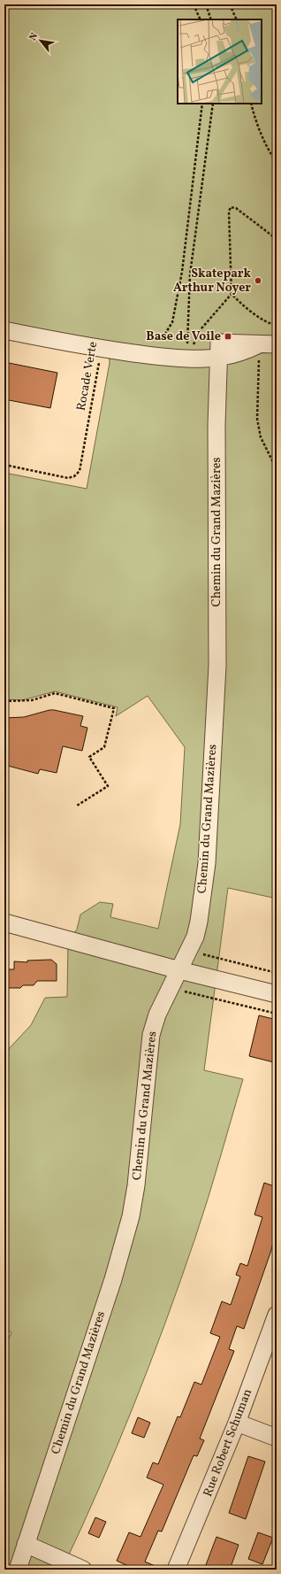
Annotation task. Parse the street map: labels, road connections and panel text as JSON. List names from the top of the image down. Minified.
{"streets":{"street":["Chemin du Grand Mazières","Rue Robert Schuman"],"path":["Rocade Verte"]},"places":{"other":["Skatepark Arthur Noyer"],"transit":["Base de Voile"]},"north":"top left"}
